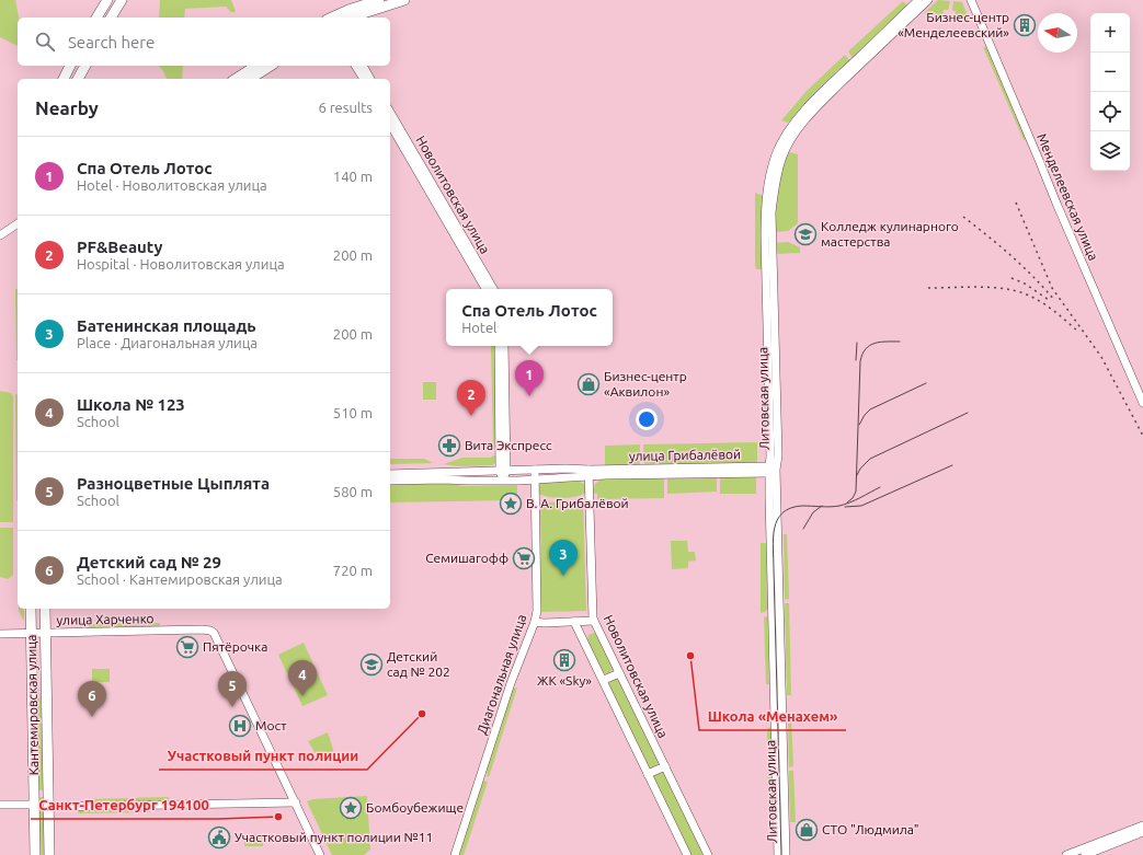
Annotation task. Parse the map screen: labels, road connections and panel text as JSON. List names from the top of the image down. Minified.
{"streets":{"main road":["Кантемировская улица"],"street":["Новолитовская улица","Менделеевская улица","Литовская улица","улица Грибалёвой","улица Харченко","Диагональная улица"]},"crossings":[["Новолитовская улица","улица Грибалёвой"],["Литовская улица","улица Грибалёвой"],["улица Грибалёвой","Диагональная улица"],["улица Харченко","Кантемировская улица"]],"places":{"building":["Бизнес-центр «Менделеевский»","ЖК «Sky»"],"school or university":["Колледж кулинарного мастерства","Детский сад № 202"],"shop":["Бизнес-центр «Аквилон»","СТО \"Людмила\""],"pharmacy":["Вита Экспресс"],"place":["В. А. Грибалёвой","Бомбоубежище"],"supermarket":["Семишагофф","Пятёрочка"],"other":["Школа «Менахем»","Участковый пункт полиции","Санкт-Петербург 194100"],"hospital":["Мост"],"public building":["Участковый пункт полиции №11"]},"north":"left","page":{"map_buttons":["+","−"],"search":"Search here","heading":["Nearby","6 results"],"list":[{"mark":"1","name":"Спа Отель Лотос","note":"Hotel · Новолитовская улица","value":"140 m"},{"mark":"2","name":"PF&Beauty","note":"Hospital · Новолитовская улица","value":"200 m"},{"mark":"3","name":"Батенинская площадь","note":"Place · Диагональная улица","value":"200 m"},{"mark":"4","name":"Школа № 123","note":"School","value":"510 m"},{"mark":"5","name":"Разноцветные Цыплята","note":"School","value":"580 m"},{"mark":"6","name":"Детский сад № 29","note":"School · Кантемировская улица","value":"720 m"}],"popup":["Спа Отель Лотос","Hotel"],"pins":["1","2","3","4","5","6"]}}
